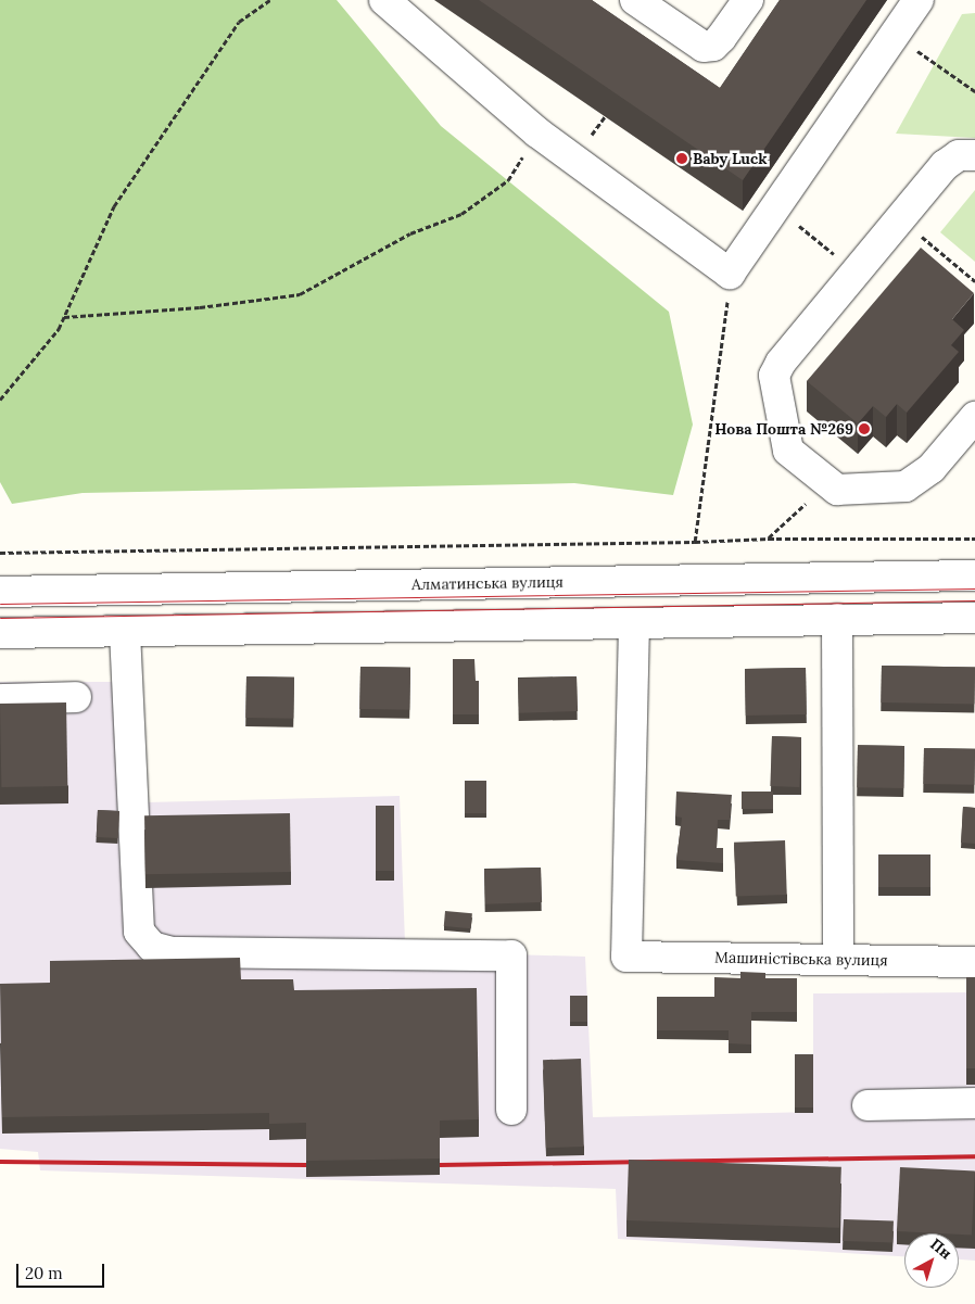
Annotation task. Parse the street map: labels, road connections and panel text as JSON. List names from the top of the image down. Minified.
{"streets":{"street":["Алматинська вулиця","Машиністівська вулиця"]},"places":["Baby Luck","Нова Пошта №269"],"scale_bar":"20 m","north":"top right"}
